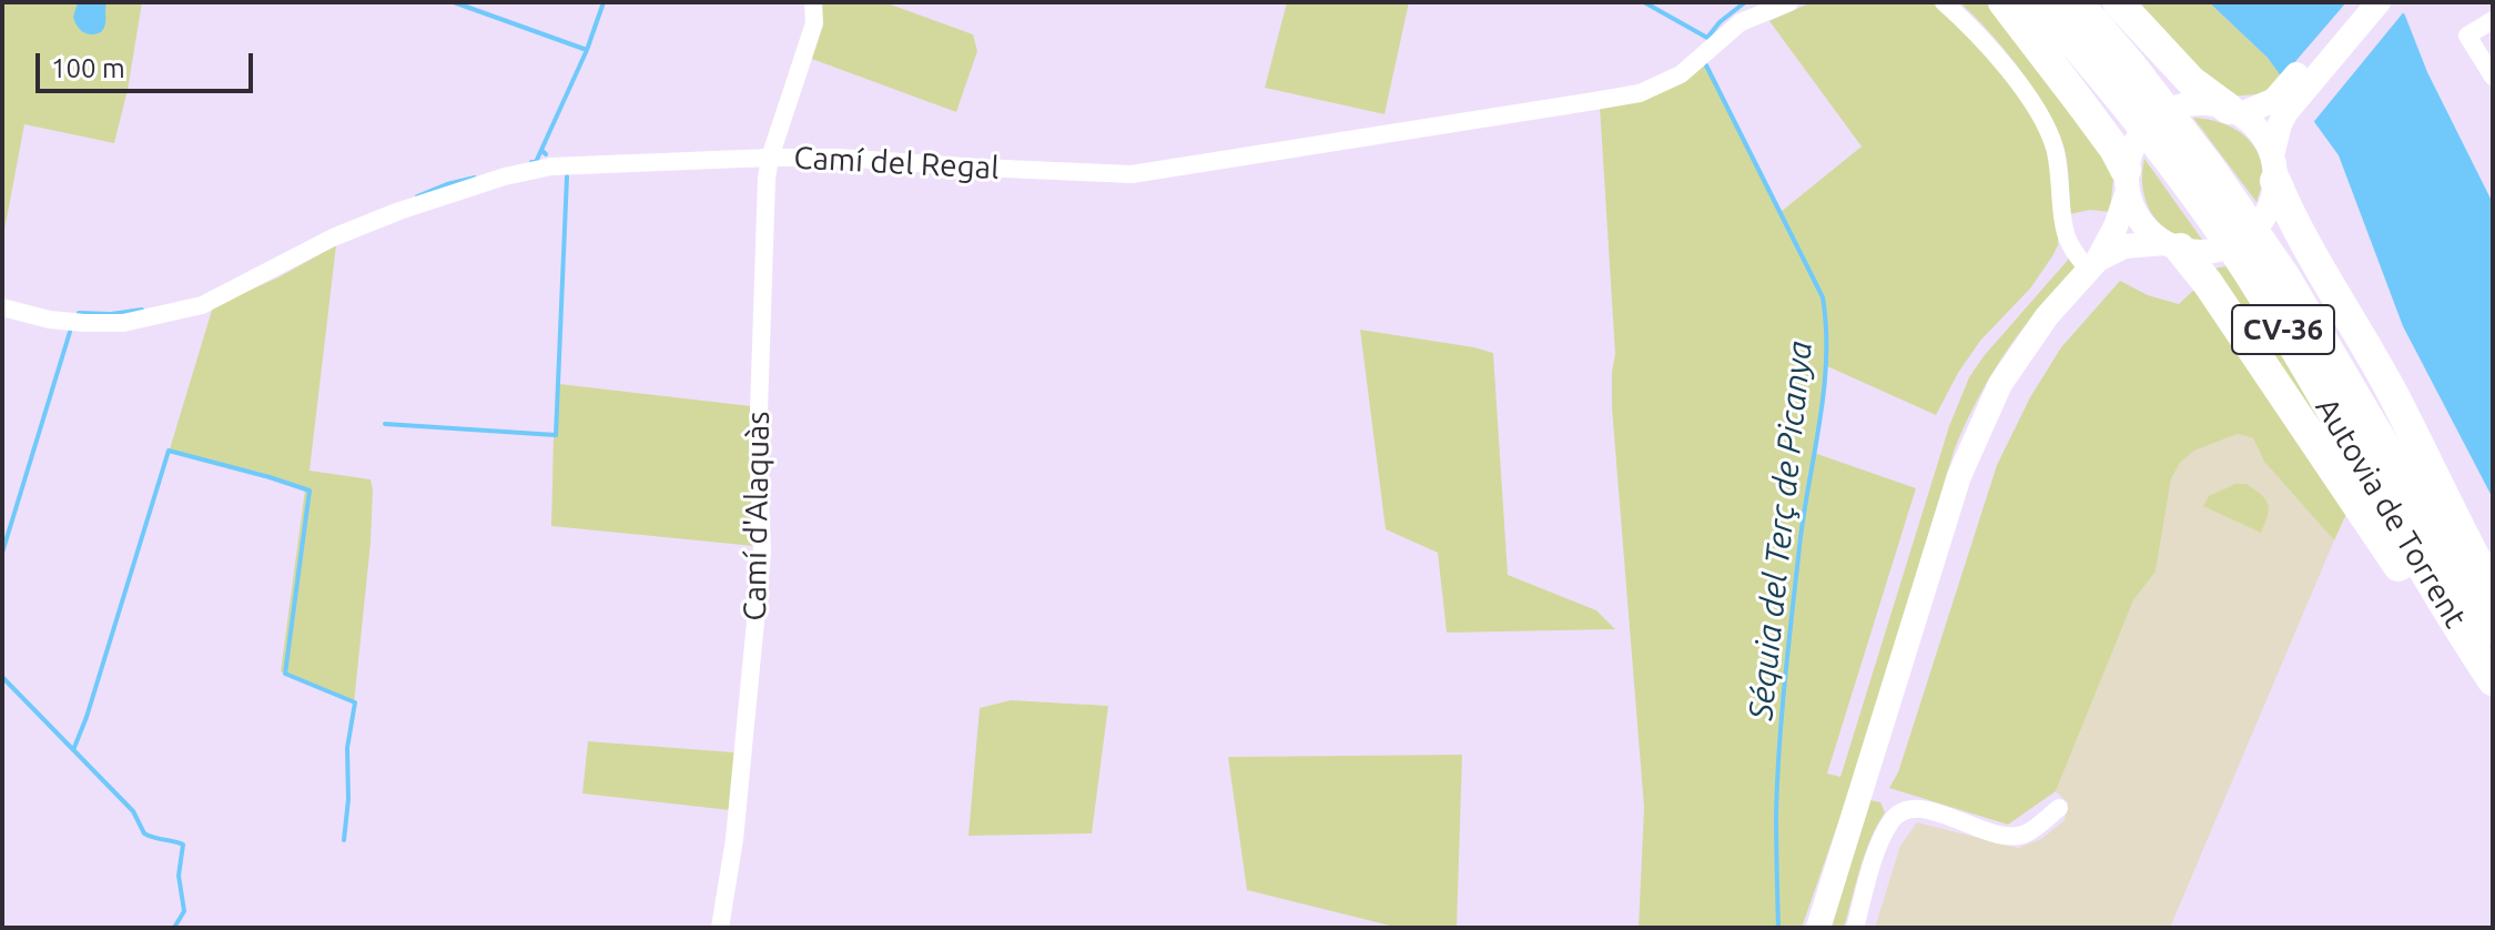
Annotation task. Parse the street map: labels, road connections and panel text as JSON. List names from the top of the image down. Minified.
{"streets":{"highway":["CV-36","Autovia de Torrent"],"street":["Camí del Regal","Camí d'Alaquàs"]},"crossings":[["Camí del Regal","Camí d'Alaquàs"]],"water":["Séquia del Terç de Picanya"],"scale_bar":"100 m"}
